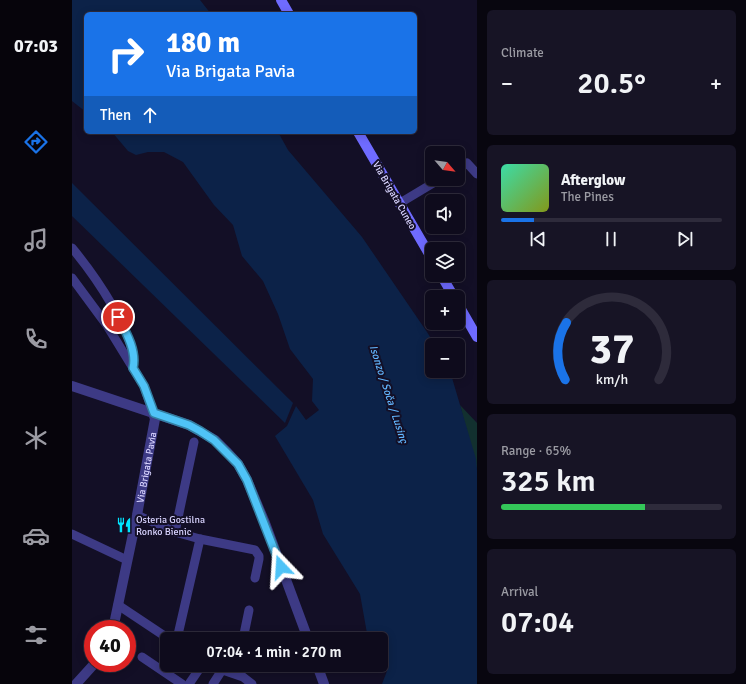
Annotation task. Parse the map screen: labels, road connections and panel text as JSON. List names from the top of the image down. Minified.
{"streets":{"main road":["Via Brigata Cuneo"],"street":["Via Brigata Pavia"]},"water":["Isonzo / Soča / Lusinç"],"places":{"restaurant":["Osteria Gostilna Ronko Bienic"]},"north":"bottom right","page":{"tabs":"07:03","tile":["Climate",["Range · 65%","325 km"],["Arrival","07:04"]],"turn":["180 m","Via Brigata Pavia"],"heat":["−","20.5°","+"],"then":"Then","map_buttons":["+","−"],"song":["Afterglow","The Pines"],"limit":"40","trip":"07:04 · 1 min · 270 m","gauge":["37","km/h"]}}
